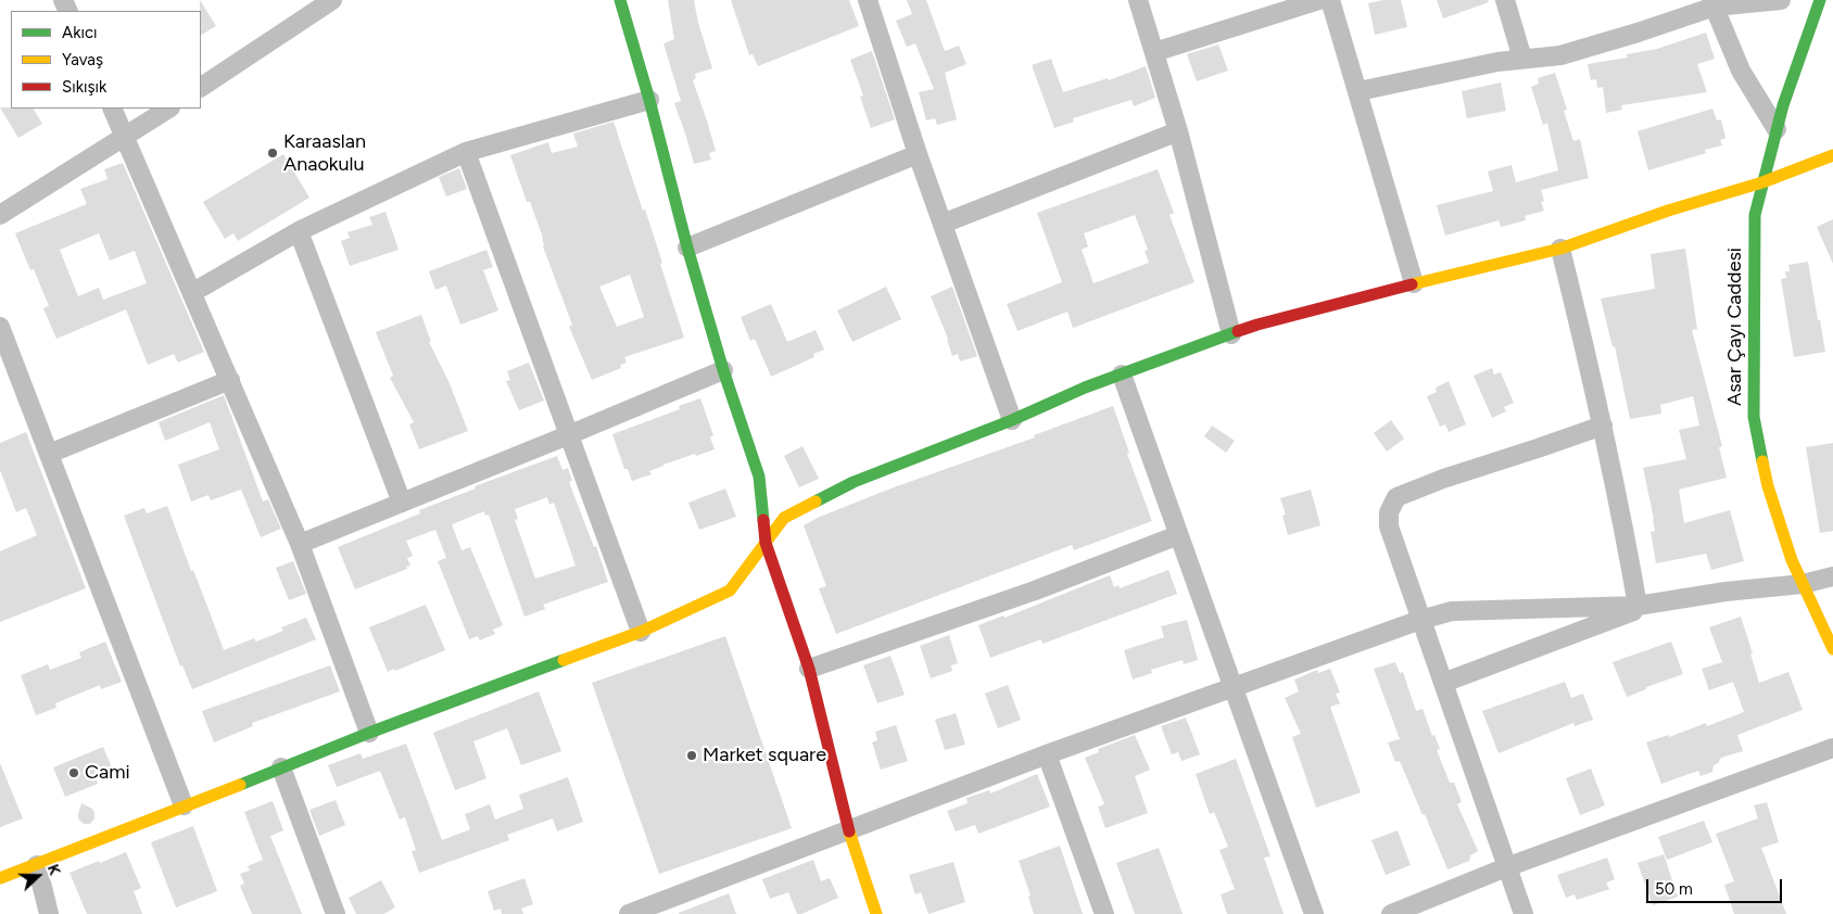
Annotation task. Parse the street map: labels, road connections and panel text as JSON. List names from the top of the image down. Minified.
{"streets":{"street":["Asar Çayı Caddesi"]},"places":["Karaaslan Anaokulu","Market square","Cami"],"legend":["Akıcı","Yavaş","Sıkışık"],"scale_bar":"50 m","north":"right"}
